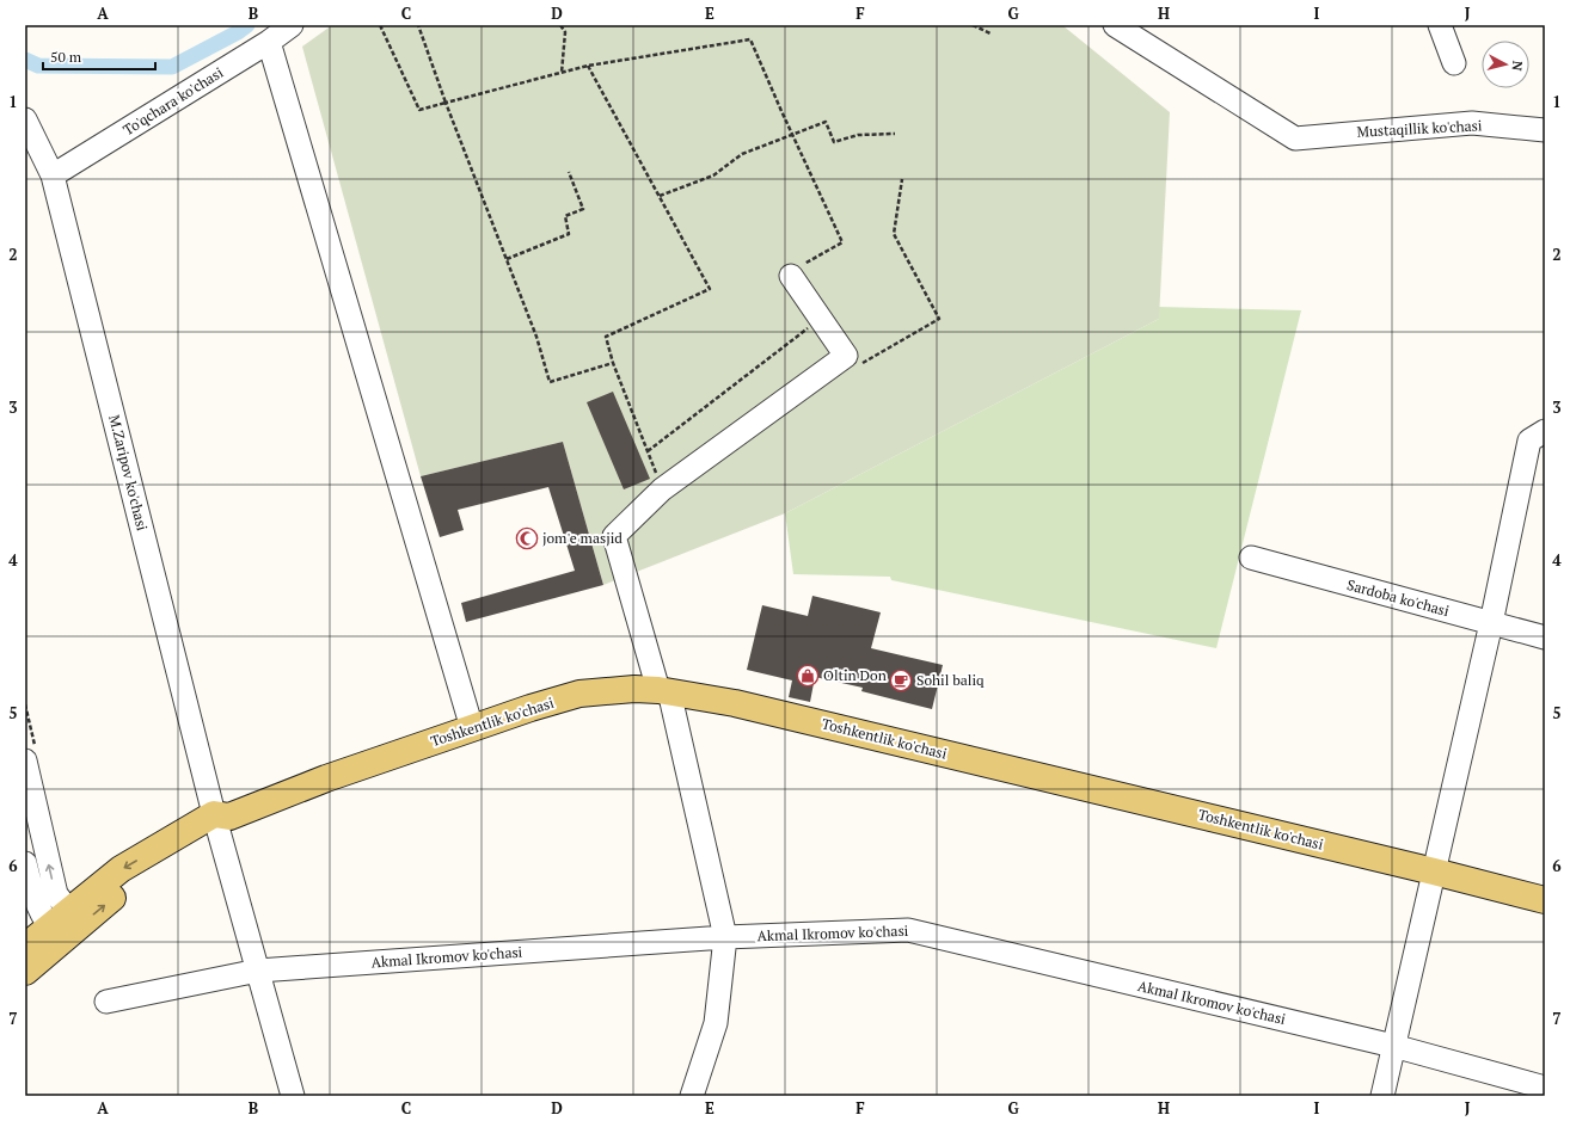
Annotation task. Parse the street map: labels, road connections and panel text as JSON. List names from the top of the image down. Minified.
{"streets":{"main road":["Toshkentlik ko'chasi"],"street":["To'qchara ko'chasi","Mustaqillik ko'chasi","M.Zaripov ko'chasi","Sardoba ko'chasi","Akmal Ikromov ko'chasi"]},"crossings":[["To'qchara ko'chasi","M.Zaripov ko'chasi"],["M.Zaripov ko'chasi","Toshkentlik ko'chasi"],["M.Zaripov ko'chasi","Akmal Ikromov ko'chasi"]],"places":{"mosque":["jom'e masjid"],"shop":["Oltin Don"],"cafe":["Sohil baliq"]},"scale_bar":"50 m","north":"right","grid":{"columns":["A","B","C","D","E","F","G","H","I","J"],"rows":["1","2","3","4","5","6","7"]}}
